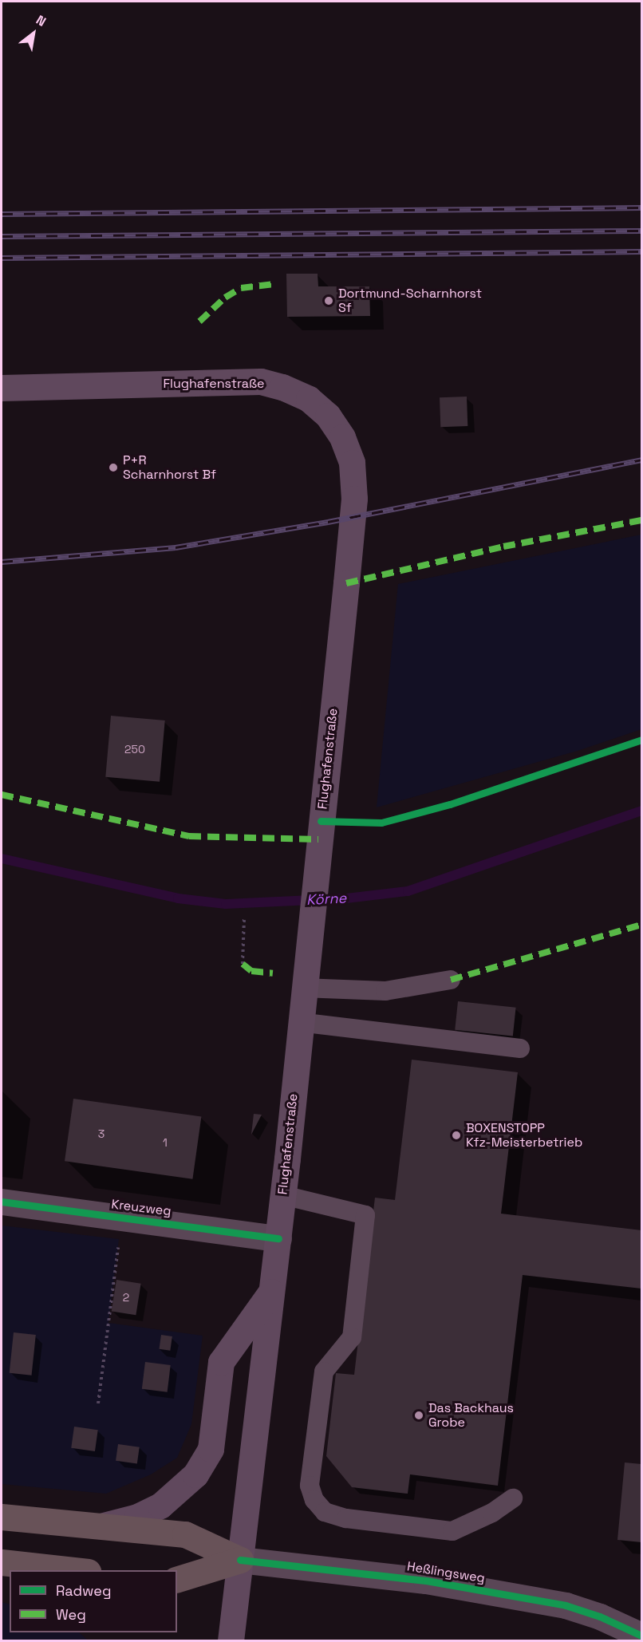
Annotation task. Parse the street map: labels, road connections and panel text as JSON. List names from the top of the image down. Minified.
{"streets":{"main road":["Flughafenstraße"],"street":["Kreuzweg","Heßlingsweg"]},"crossings":[["Flughafenstraße","Kreuzweg"],["Flughafenstraße","Heßlingsweg"]],"water":["Körne"],"places":["Dortmund-Scharnhorst Sf","P+R Scharnhorst Bf","BOXENSTOPP Kfz-Meisterbetrieb","Das Backhaus Grobe"],"house_numbers":["250","3","1","2"],"legend":["Radweg","Weg"],"north":"top right"}
